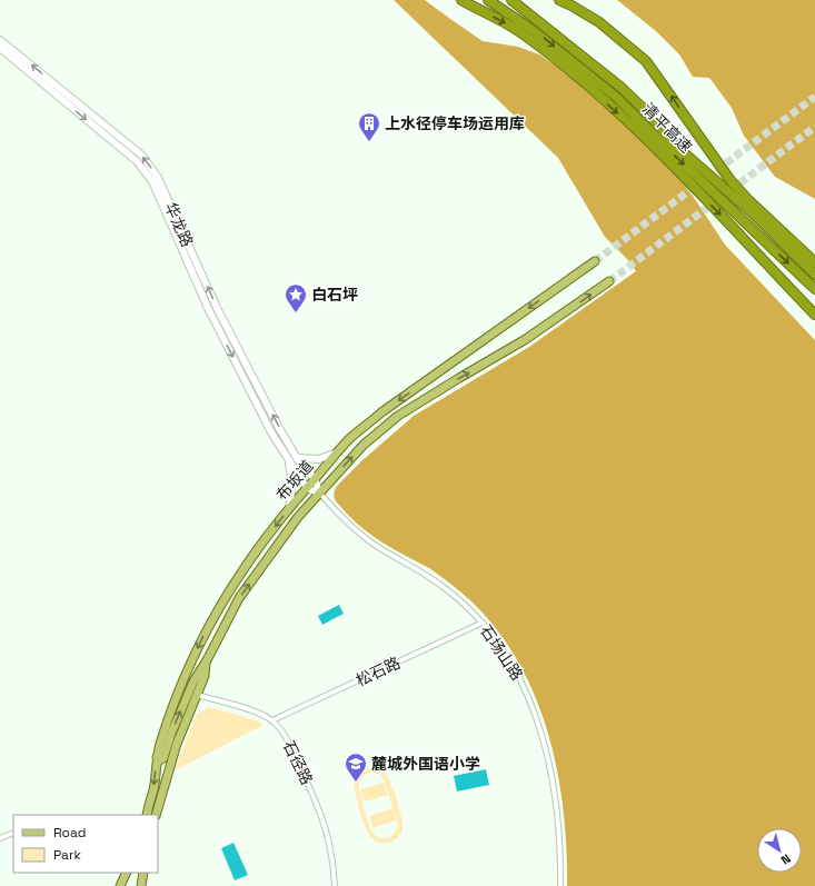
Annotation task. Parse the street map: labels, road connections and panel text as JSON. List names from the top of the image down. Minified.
{"streets":{"highway":["清平高速"],"main road":["布坂道"],"street":["华龙路","石场山路","松石路","石径路"]},"crossings":[["华龙路","布坂道"],["华龙路","石场山路"],["布坂道","石场山路"],["石场山路","松石路"],["松石路","石径路"]],"places":{"building":["上水径停车场运用库"],"place":["白石坪"],"school or university":["麓城外国语小学"]},"legend":["Road","Park"],"north":"bottom right"}
